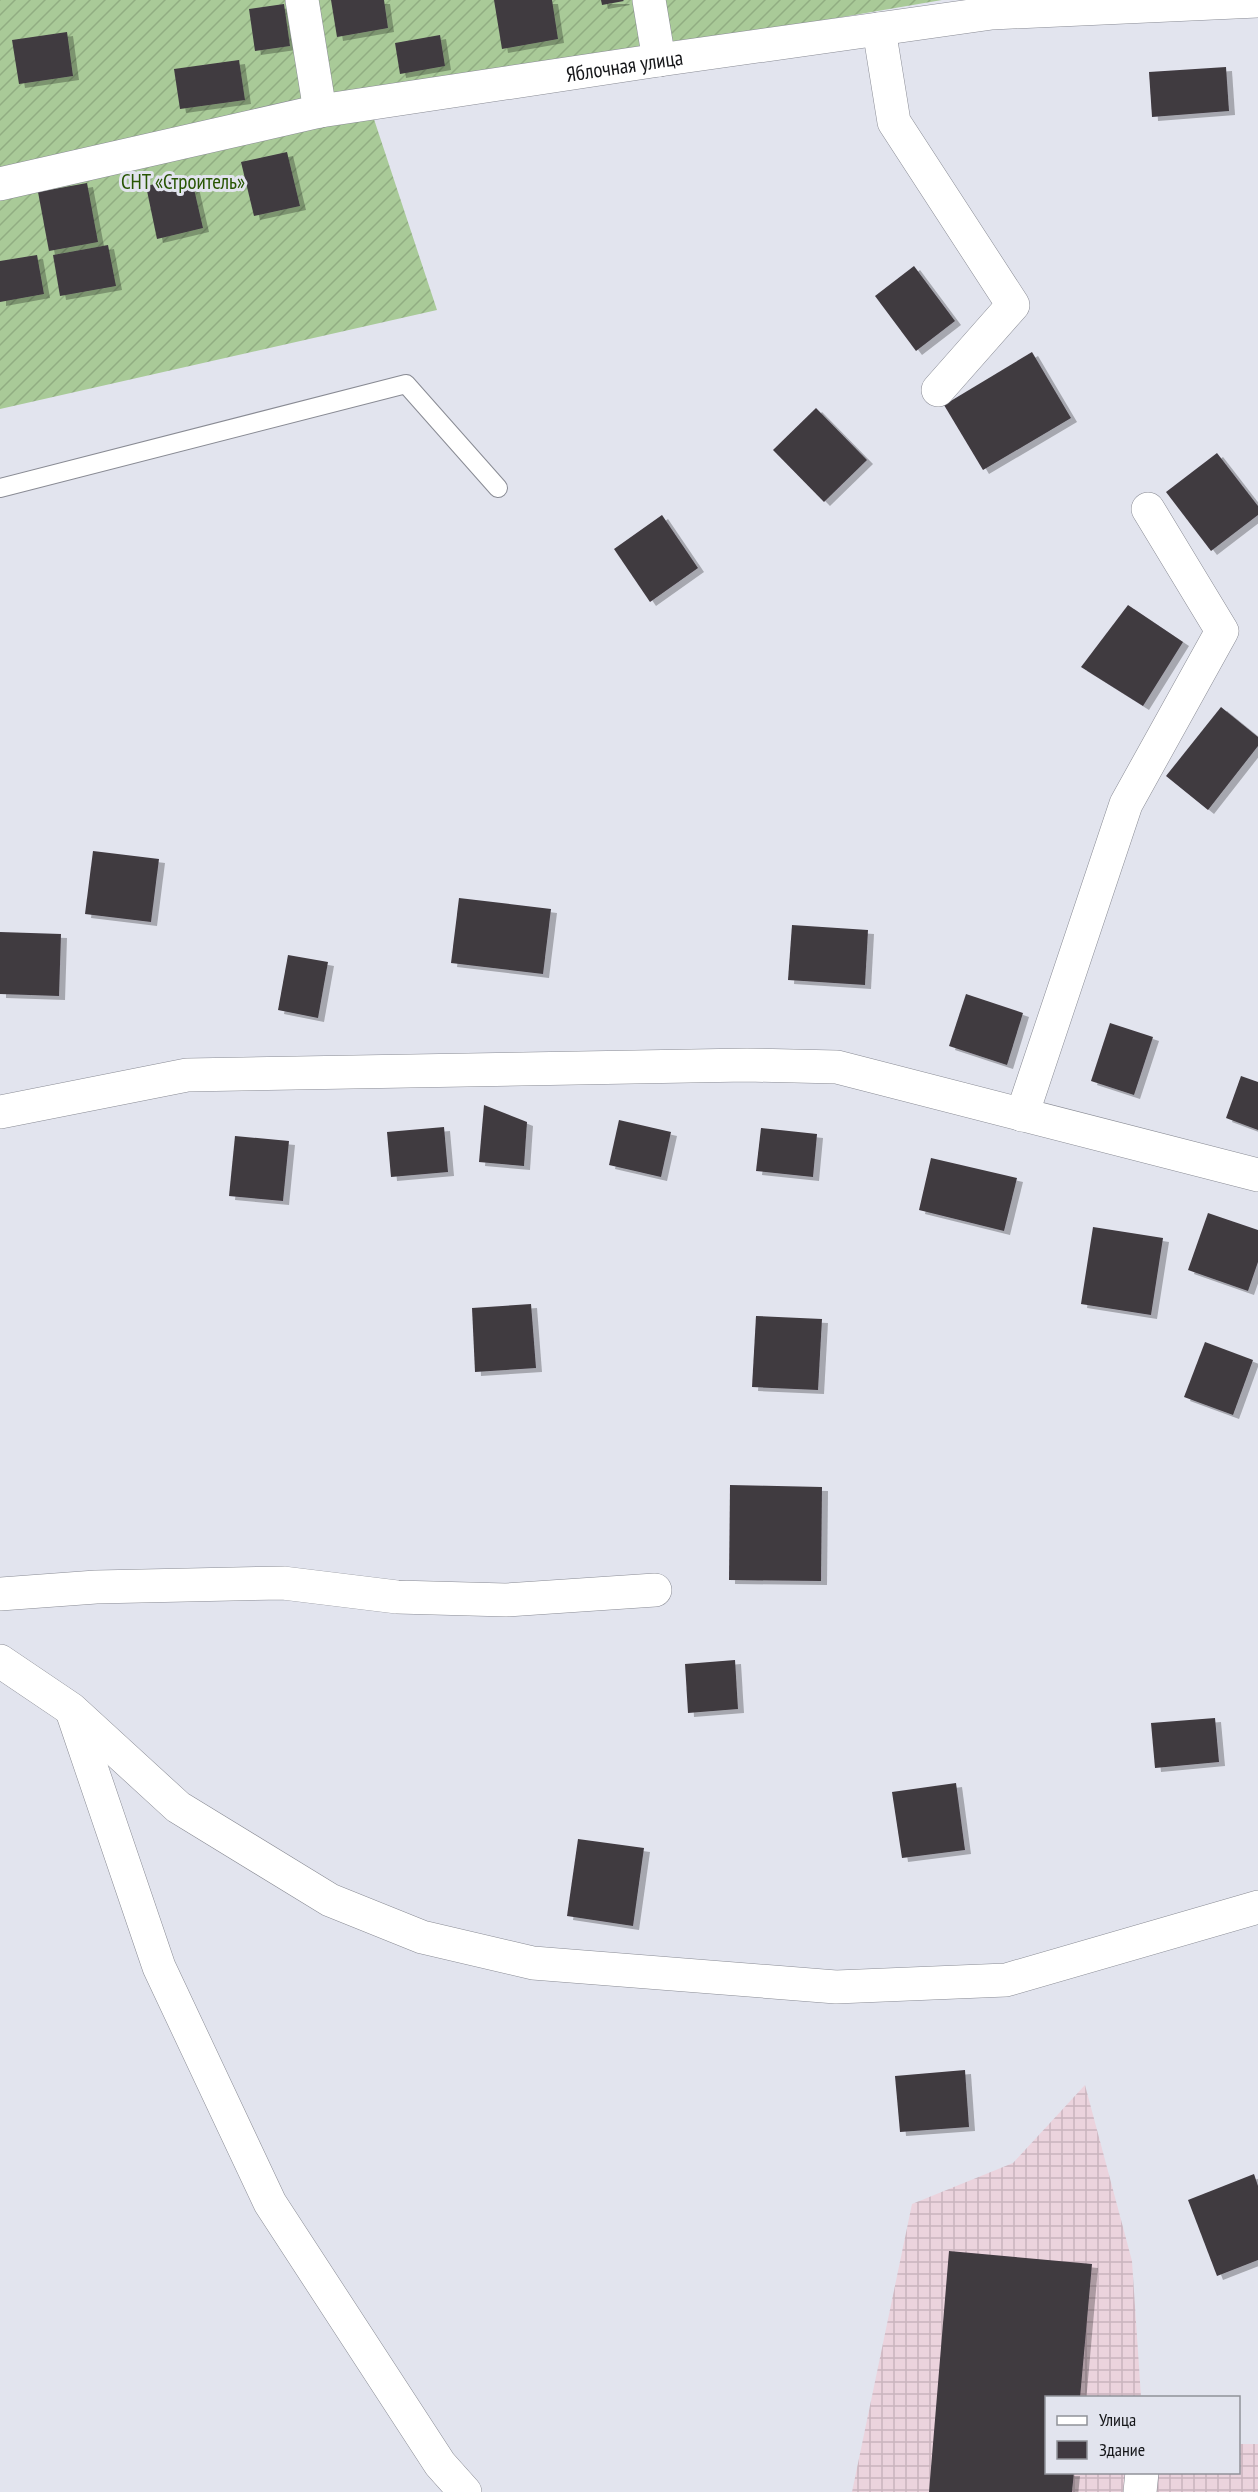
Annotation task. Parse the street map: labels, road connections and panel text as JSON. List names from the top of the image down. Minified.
{"streets":{"street":["Яблочная улица"]},"parks":["СНТ «Строитель»"],"legend":["Улица","Здание"]}
